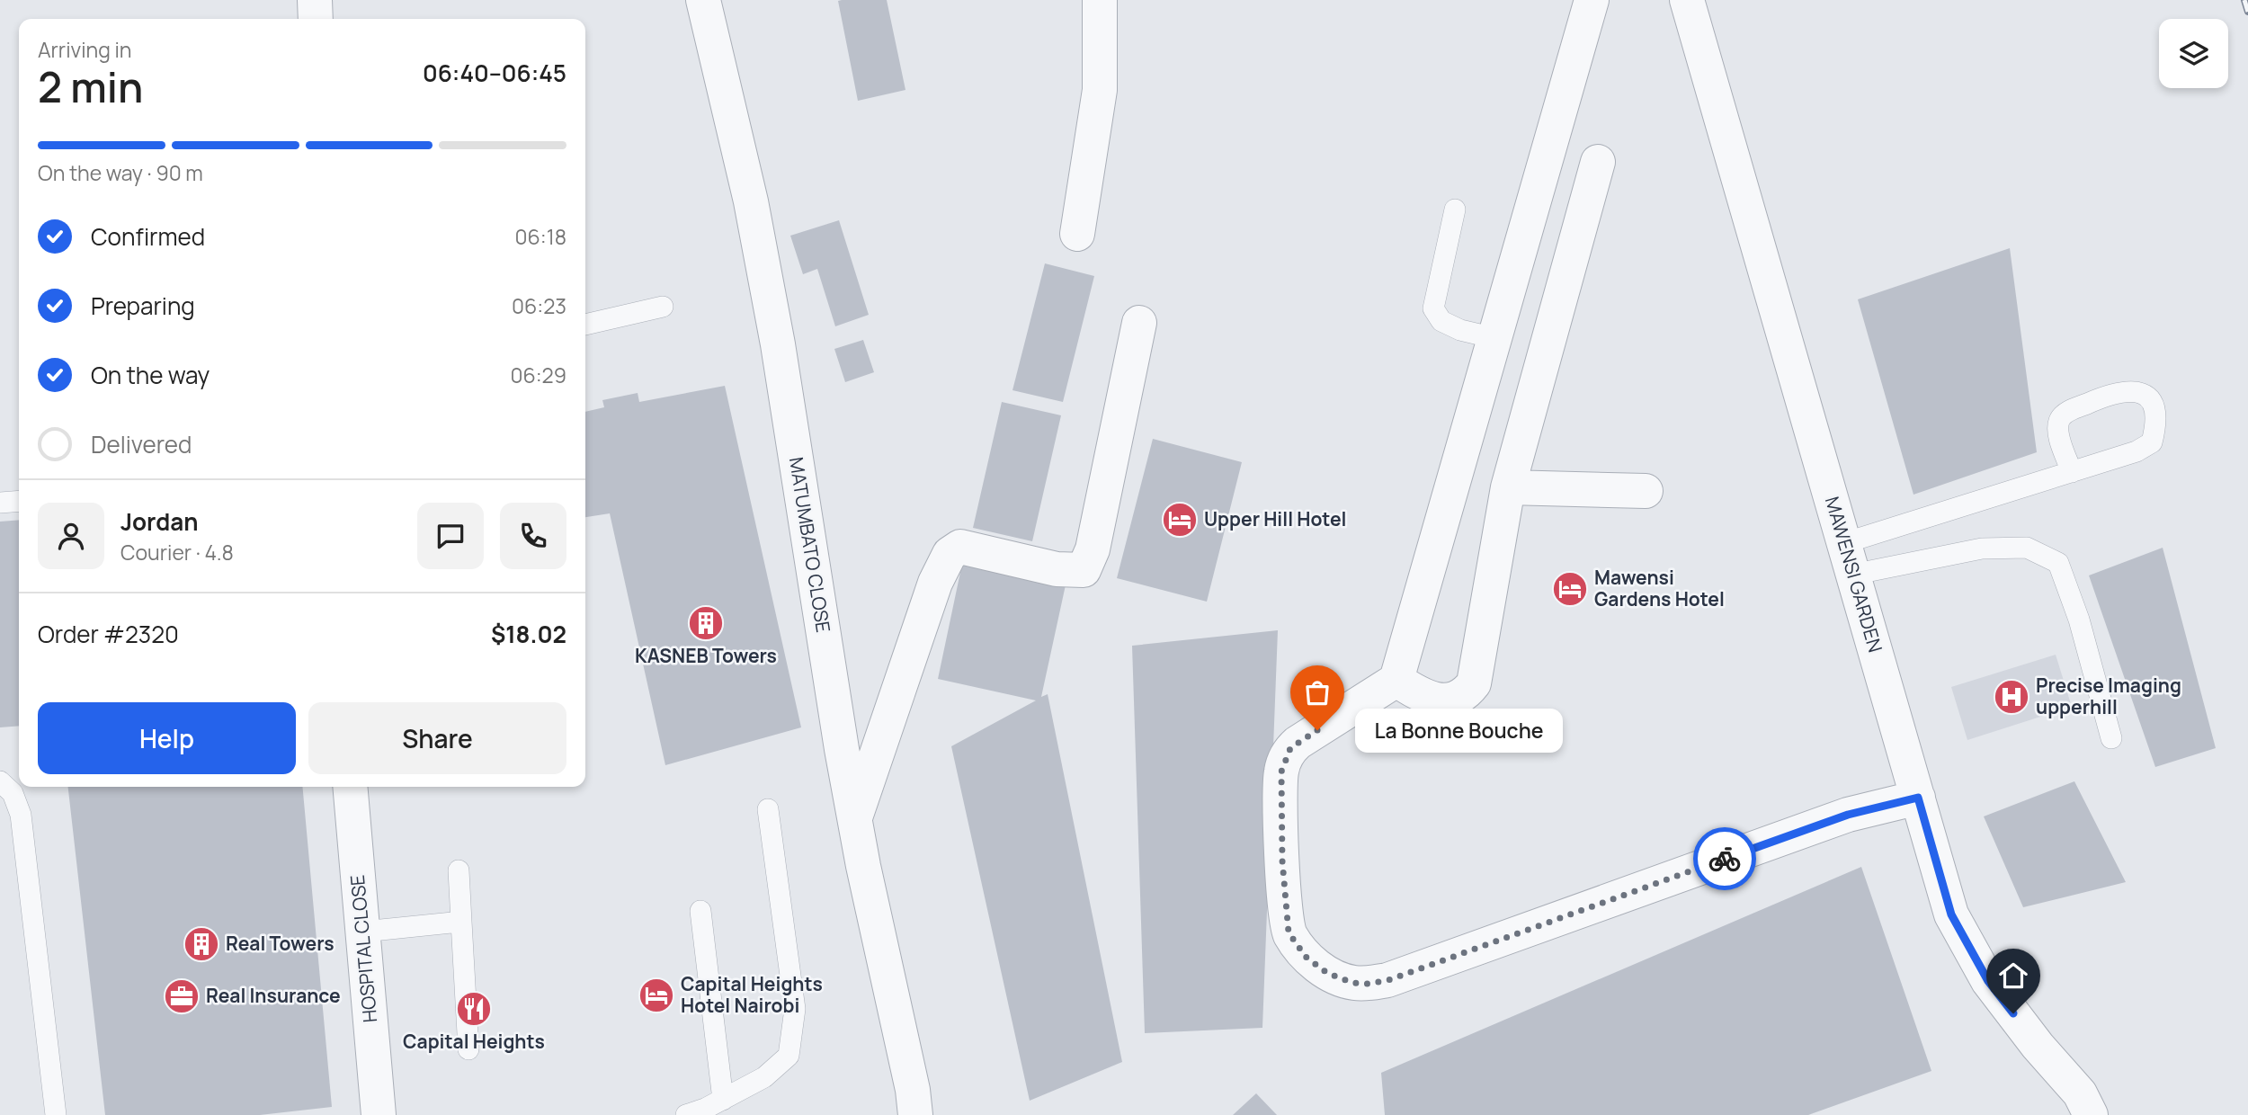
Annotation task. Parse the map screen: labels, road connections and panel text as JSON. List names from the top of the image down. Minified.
{"streets":{"street":["MATUMBATO CLOSE","MAWENSI GARDEN","HOSPITAL CLOSE"]},"places":{"hotel":["Upper Hill Hotel","Mawensi Gardens Hotel","Capital Heights Hotel Nairobi"],"building":["KASNEB Towers","Real Towers"],"hospital":["Precise Imaging upperhill"],"other":["La Bonne Bouche"],"office":["Real Insurance"],"restaurant":["Capital Heights"]},"page":{"heading":["2 min","Arriving in","06:40–06:45"],"panel":["Jordan","Courier · 4.8","Order #2320","$18.02"],"bar":"On the way · 90 m","list":[["Confirmed","06:18"],["Preparing","06:23"],["On the way","06:29"],"Delivered"],"buttons":["Help","Share"],"bubble":"La Bonne Bouche"}}
